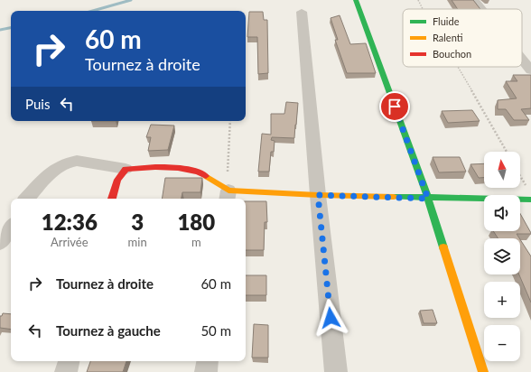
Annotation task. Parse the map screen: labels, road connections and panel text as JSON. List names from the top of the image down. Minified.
{"legend":["Fluide","Ralenti","Bouchon"],"north":"top","page":{"turn":["60 m","Tournez à droite"],"then":"Puis","map_buttons":["+","−"],"eta":["12:36","Arrivée","3","min","180","m"],"list":[{"name":"Tournez à droite","value":"60 m"},{"name":"Tournez à gauche","value":"50 m"}]}}
